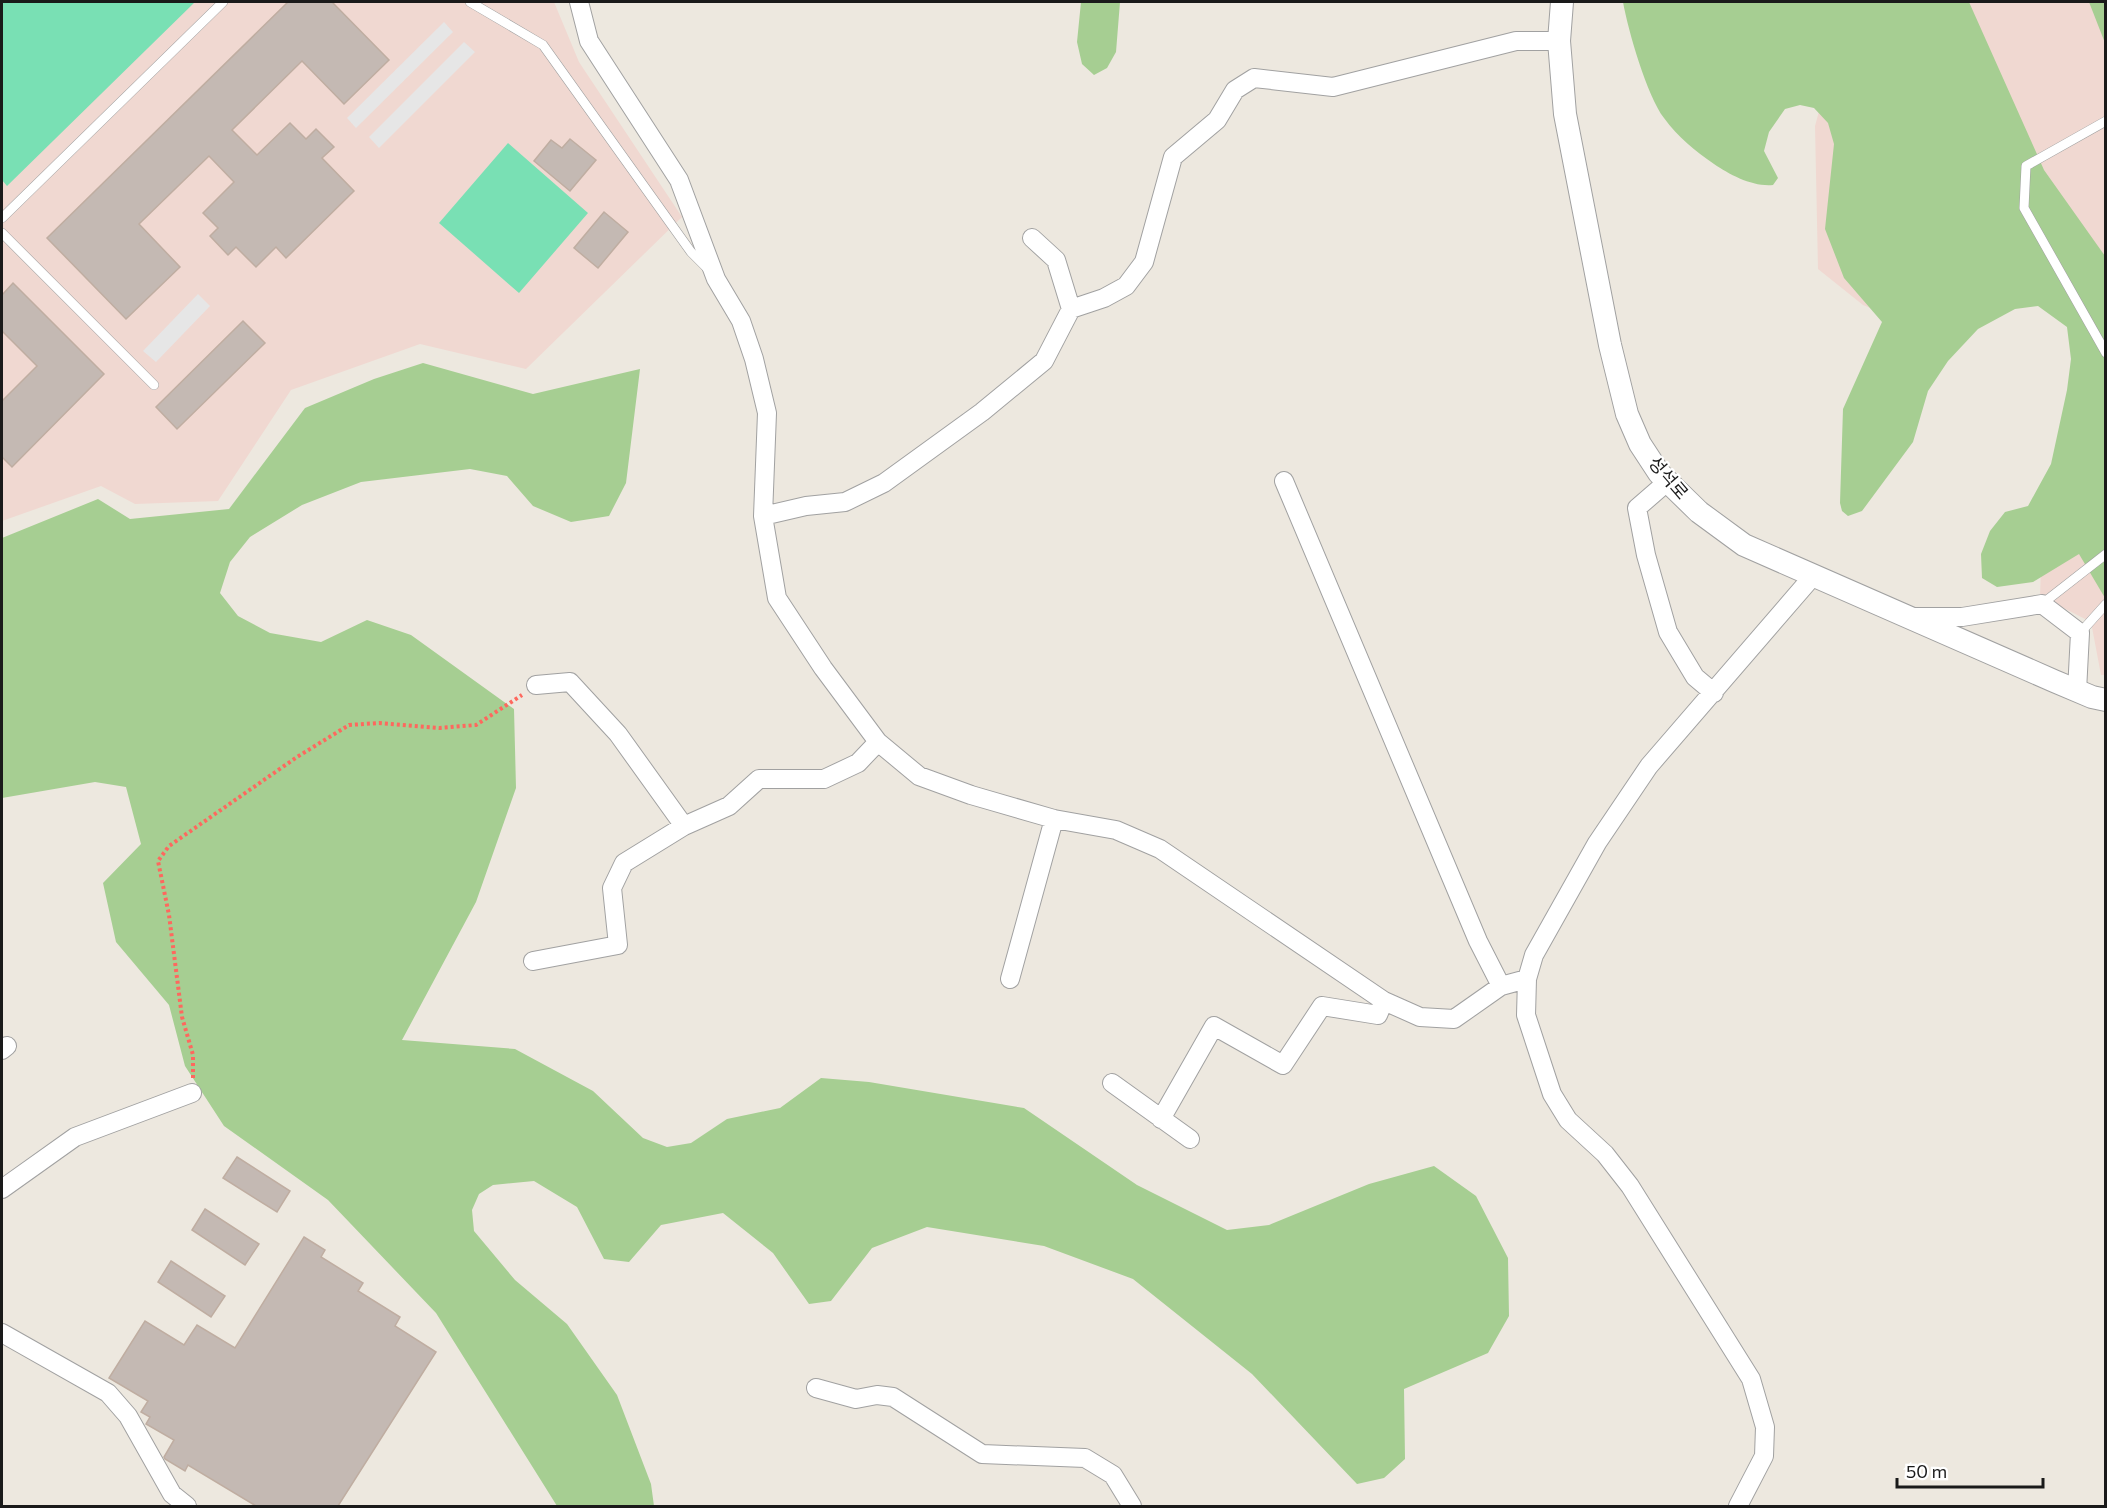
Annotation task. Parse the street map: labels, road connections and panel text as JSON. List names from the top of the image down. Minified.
{"streets":{"street":["성석로"]},"scale_bar":"50 m"}
